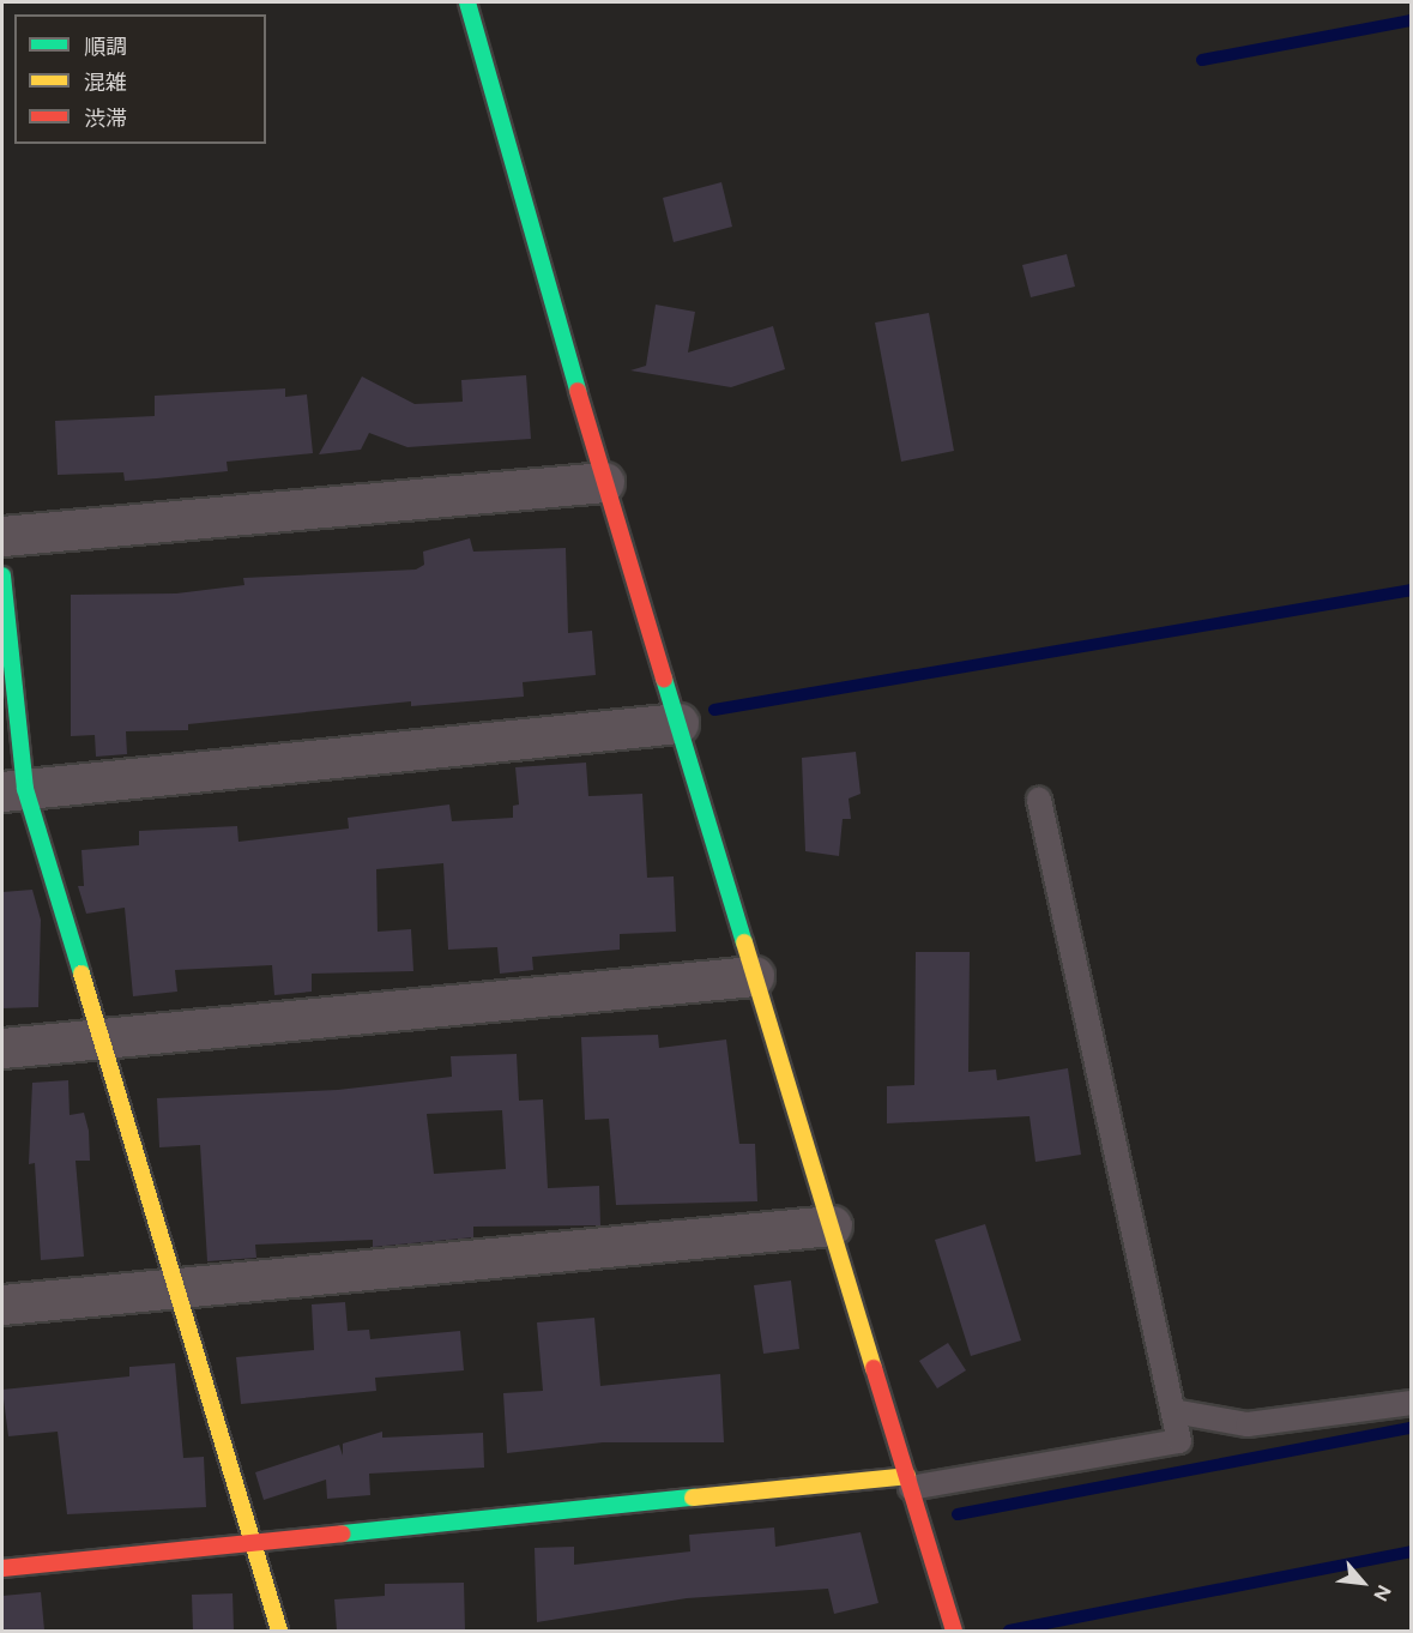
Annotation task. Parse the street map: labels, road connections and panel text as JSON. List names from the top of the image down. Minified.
{"legend":["順調","混雑","渋滞"],"north":"bottom right"}
